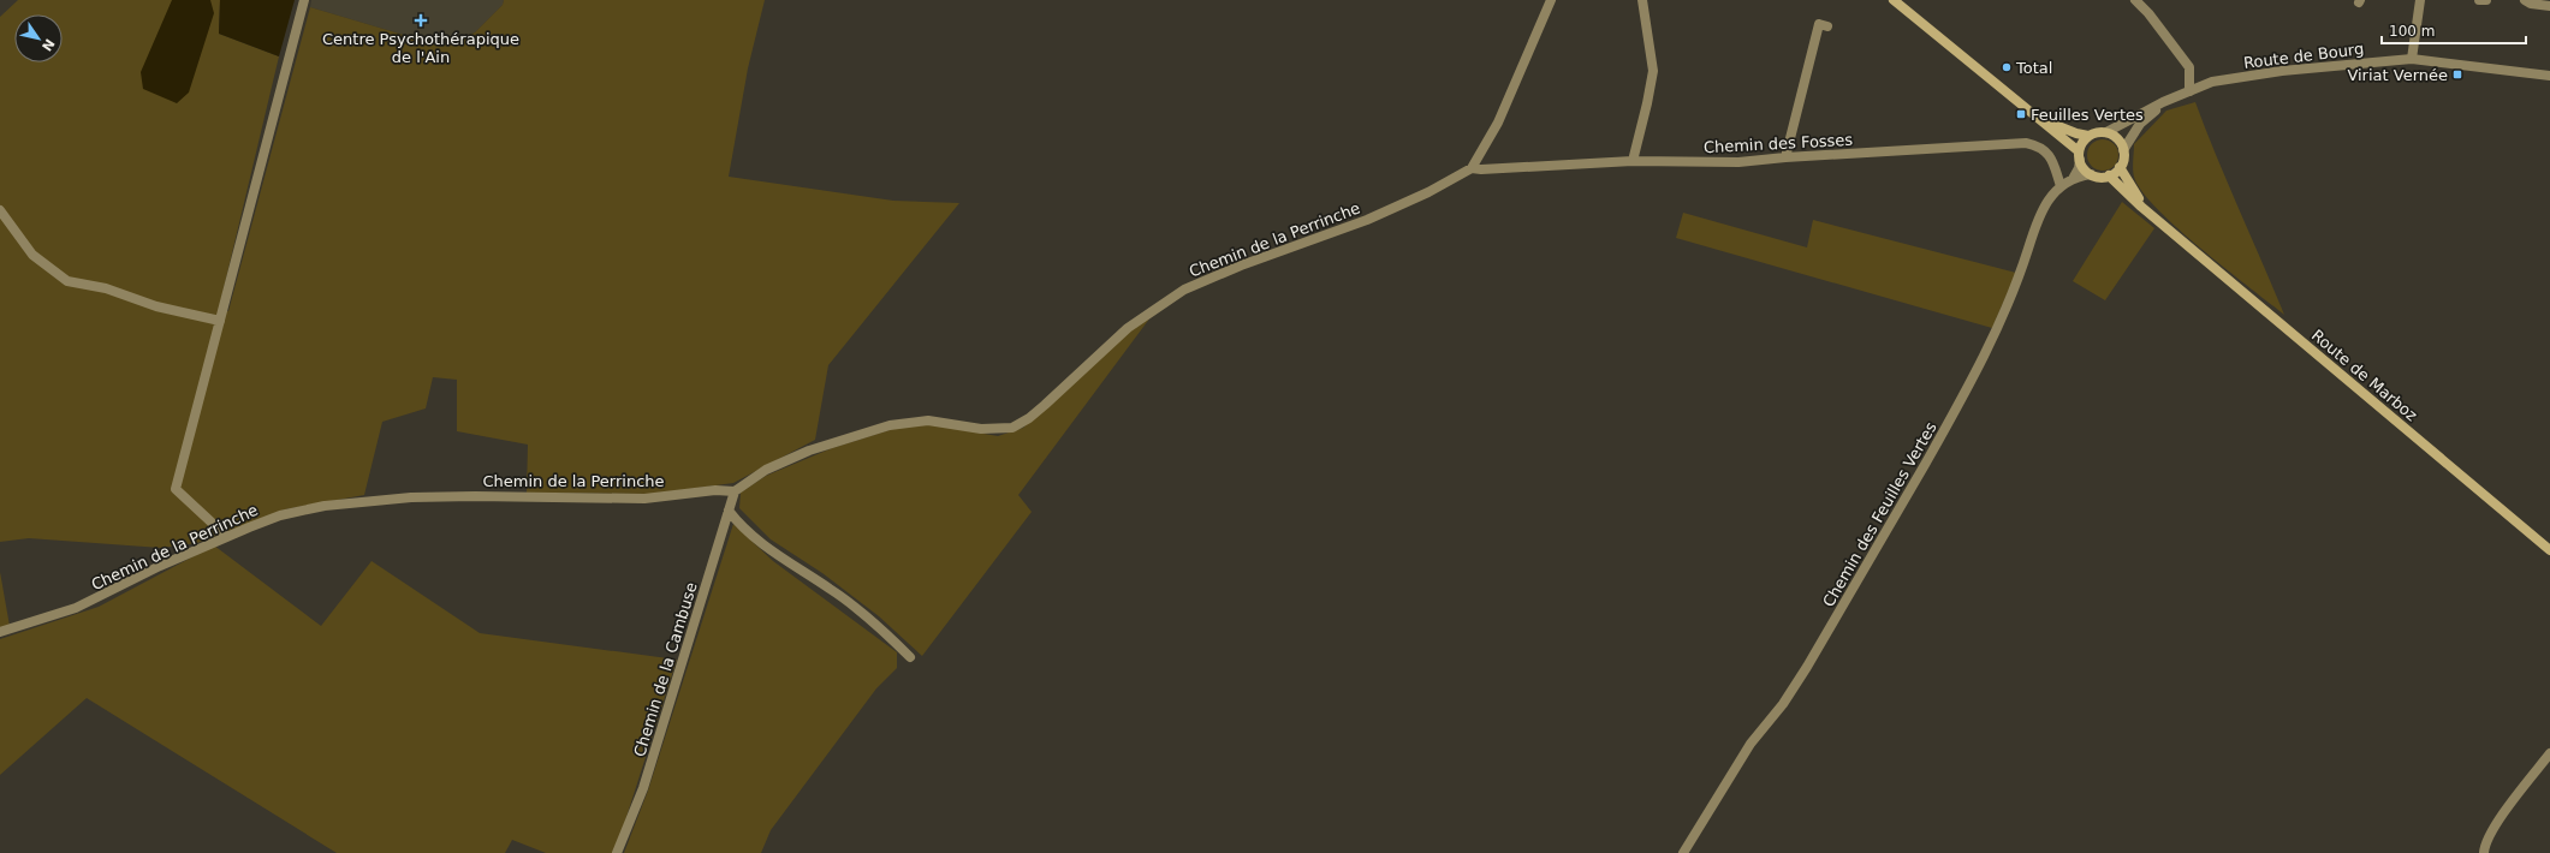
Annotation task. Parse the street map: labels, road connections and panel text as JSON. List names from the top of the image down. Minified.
{"streets":{"main road":["Route de Marboz"],"street":["Route de Bourg","Chemin des Fosses","Chemin de la Perrinche","Chemin des Feuilles Vertes","Chemin de la Cambuse"]},"crossings":[["Route de Bourg","Route de Marboz"],["Chemin des Fosses","Chemin de la Perrinche"],["Chemin des Fosses","Chemin des Feuilles Vertes"],["Chemin de la Perrinche","Chemin de la Cambuse"]],"places":{"health":["Centre Psychothérapique de l'Ain"],"other":["Total"],"transit":["Viriat Vernée","Feuilles Vertes"]},"scale_bar":"100 m","north":"bottom right"}
